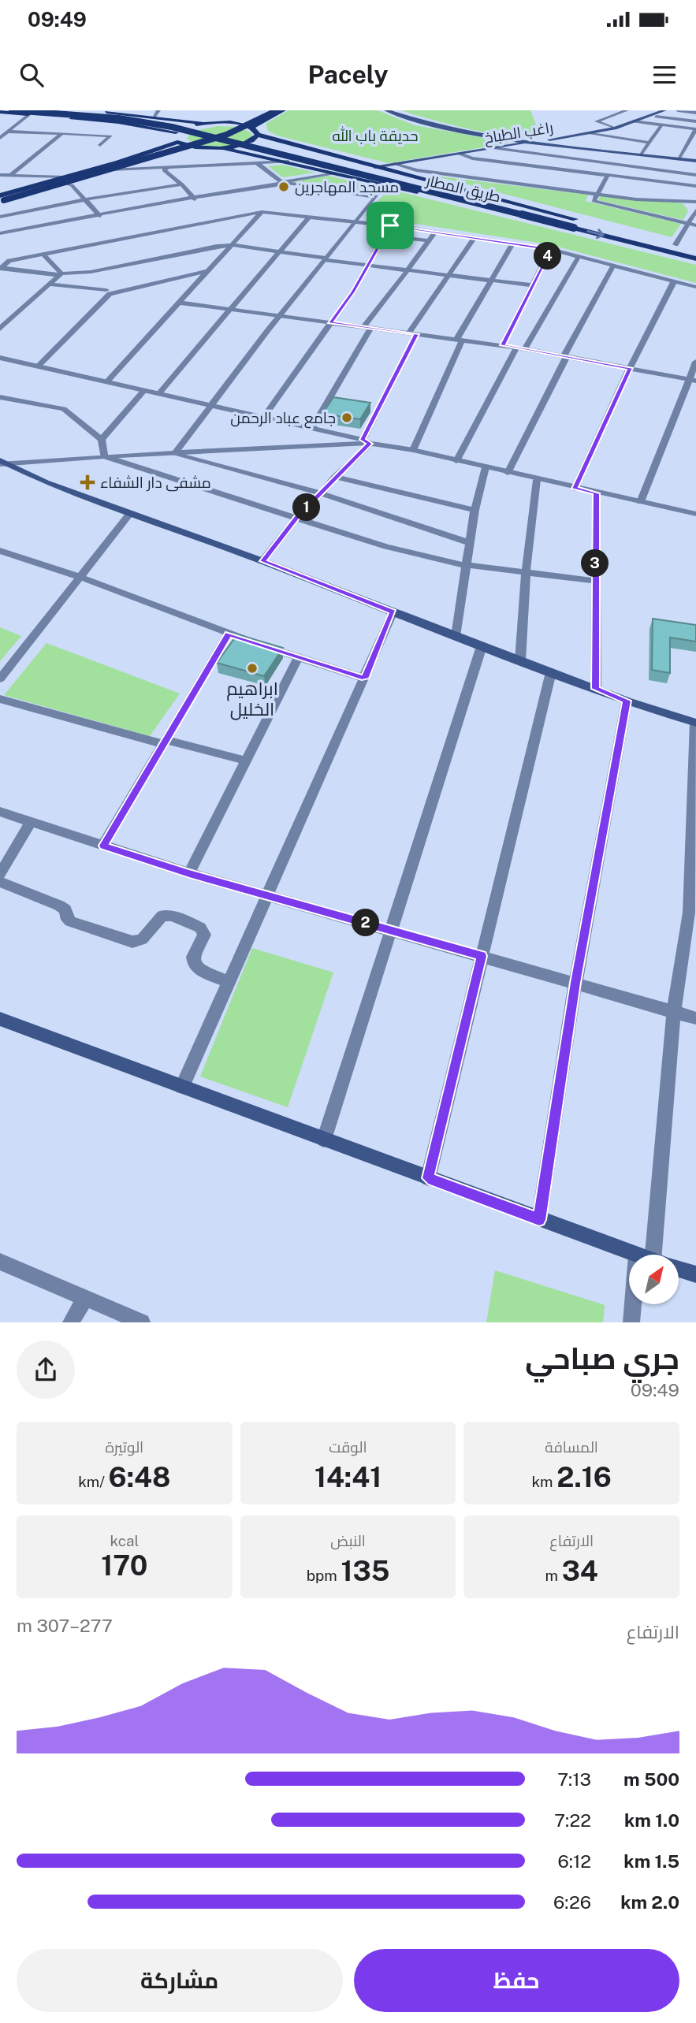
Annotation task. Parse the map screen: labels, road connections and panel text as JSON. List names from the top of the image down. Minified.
{"streets":{"main road":["راغب الطباخ","طريق المطار"]},"crossings":[["راغب الطباخ","طريق المطار"]],"parks":["حديقة باب الله"],"places":{"other":["مسجد المهاجرين","جامع عباد الرحمن","ابراهيم الخليل"],"health":["مشفى دار الشفاء"]},"north":"top right","page":{"status":"09:49","header":"Pacely","pins":["4","1","3","2"],"heading":["جري صباحي","09:49"],"stats":[["المسافة","2.16 km"],["الوقت","14:41"],["الوتيرة","6:48 /km"],["الارتفاع","34 m"],["النبض","135 bpm"],["kcal","170"]],"chart":["الارتفاع","277–307 m"],"list":[{"name":"500 m","note":"7:13"},{"name":"1.0 km","note":"7:22"},{"name":"1.5 km","note":"6:12"},{"name":"2.0 km","note":"6:26"}],"buttons":["حفظ","مشاركة"]}}
